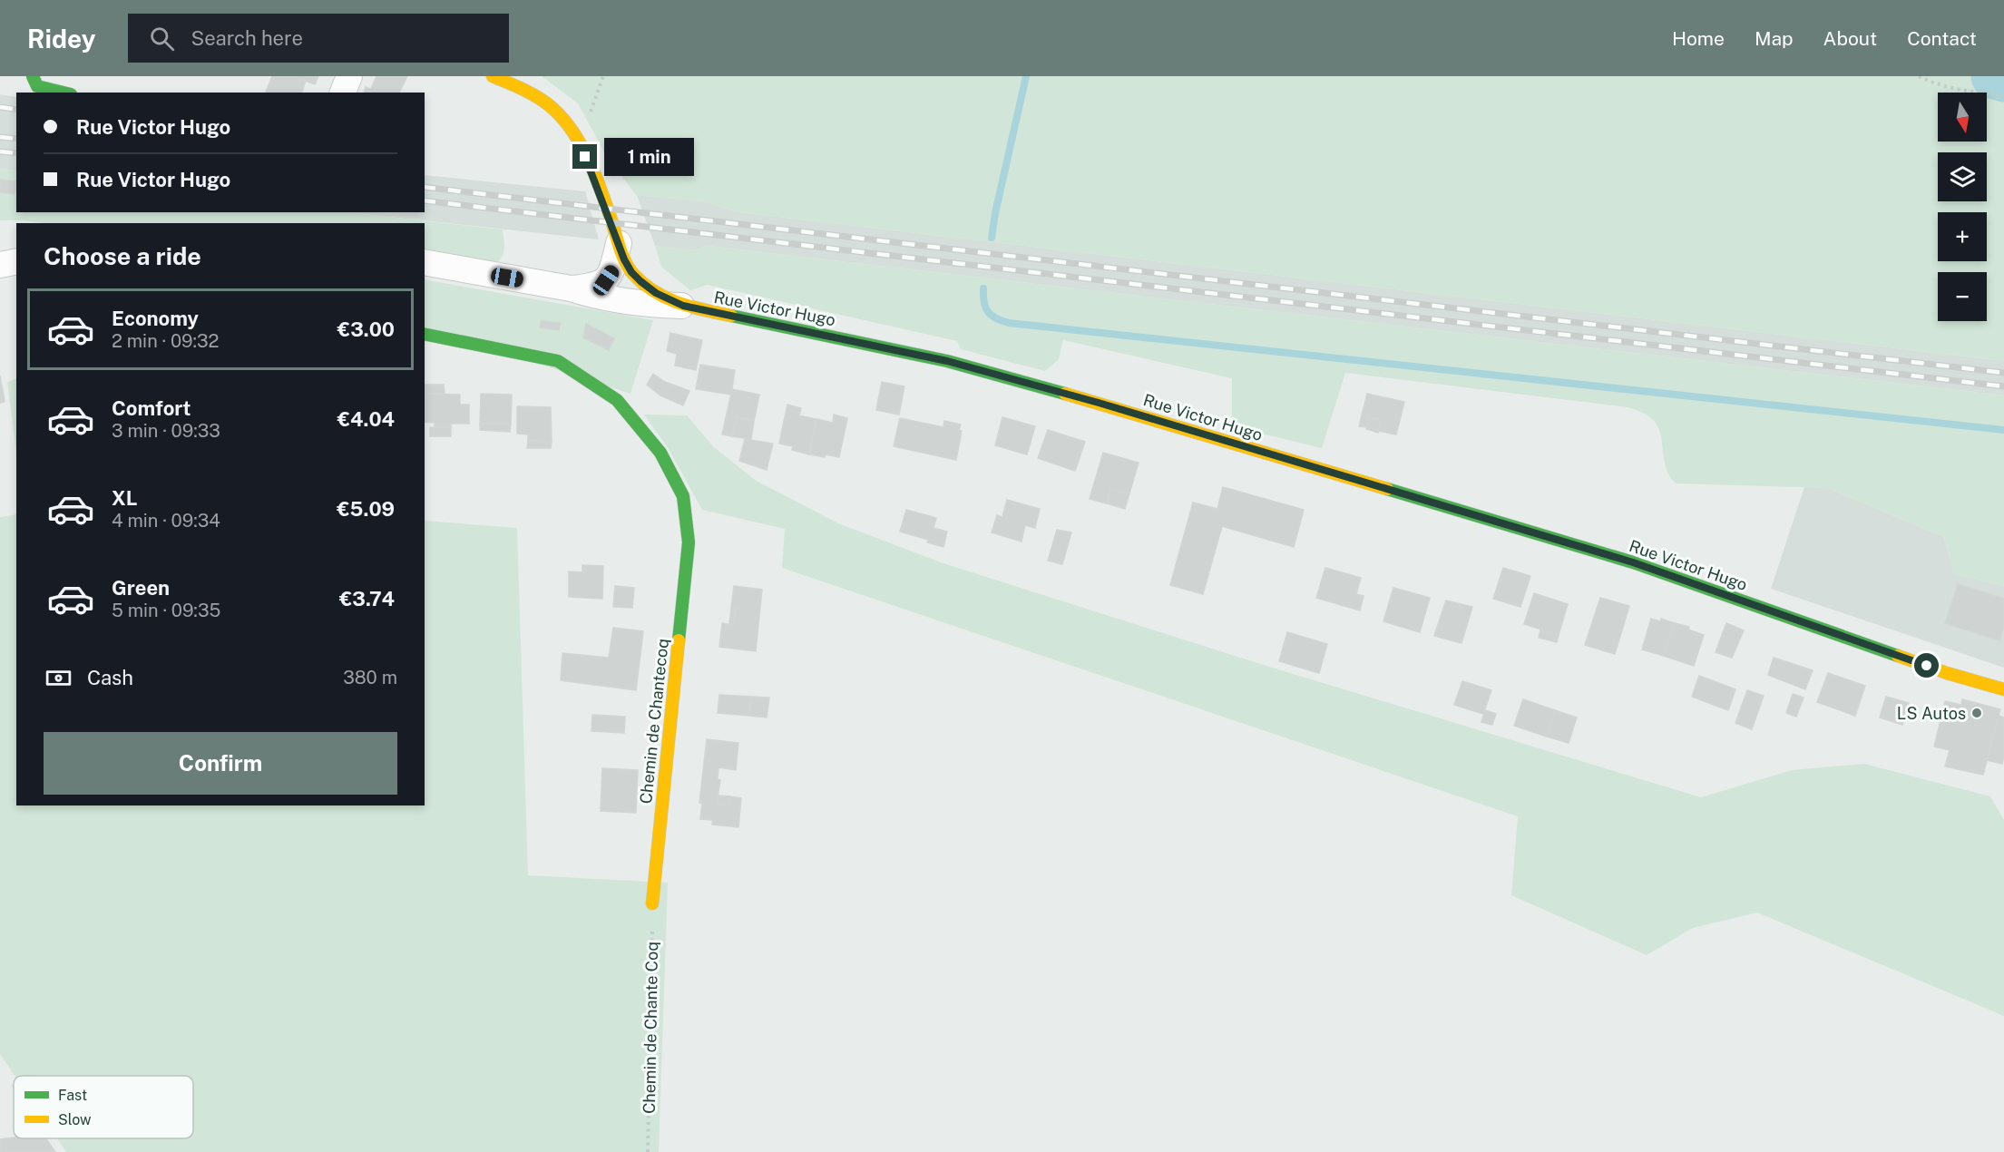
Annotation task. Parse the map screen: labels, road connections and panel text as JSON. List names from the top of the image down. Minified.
{"streets":{"main road":["Rue Victor Hugo","Chemin de Chantecoq"],"path":["Chemin de Chante Coq"]},"crossings":[["Chemin de Chantecoq","Chemin de Chante Coq"]],"places":["LS Autos"],"legend":["Fast","Slow"],"north":"bottom","page":{"header":"Ridey","search":"Search here","nav":["Home","Map","About","Contact"],"map_buttons":["+","−"],"banner":["Rue Victor Hugo","Rue Victor Hugo"],"bubble":"1 min","heading":"Choose a ride","list":[{"name":"Economy","note":"2 min · 09:32","value":"€3.00"},{"name":"Comfort","note":"3 min · 09:33","value":"€4.04"},{"name":"XL","note":"4 min · 09:34","value":"€5.09"},{"name":"Green","note":"5 min · 09:35","value":"€3.74"}],"pay":["Cash","380 m"],"buttons":"Confirm"}}
